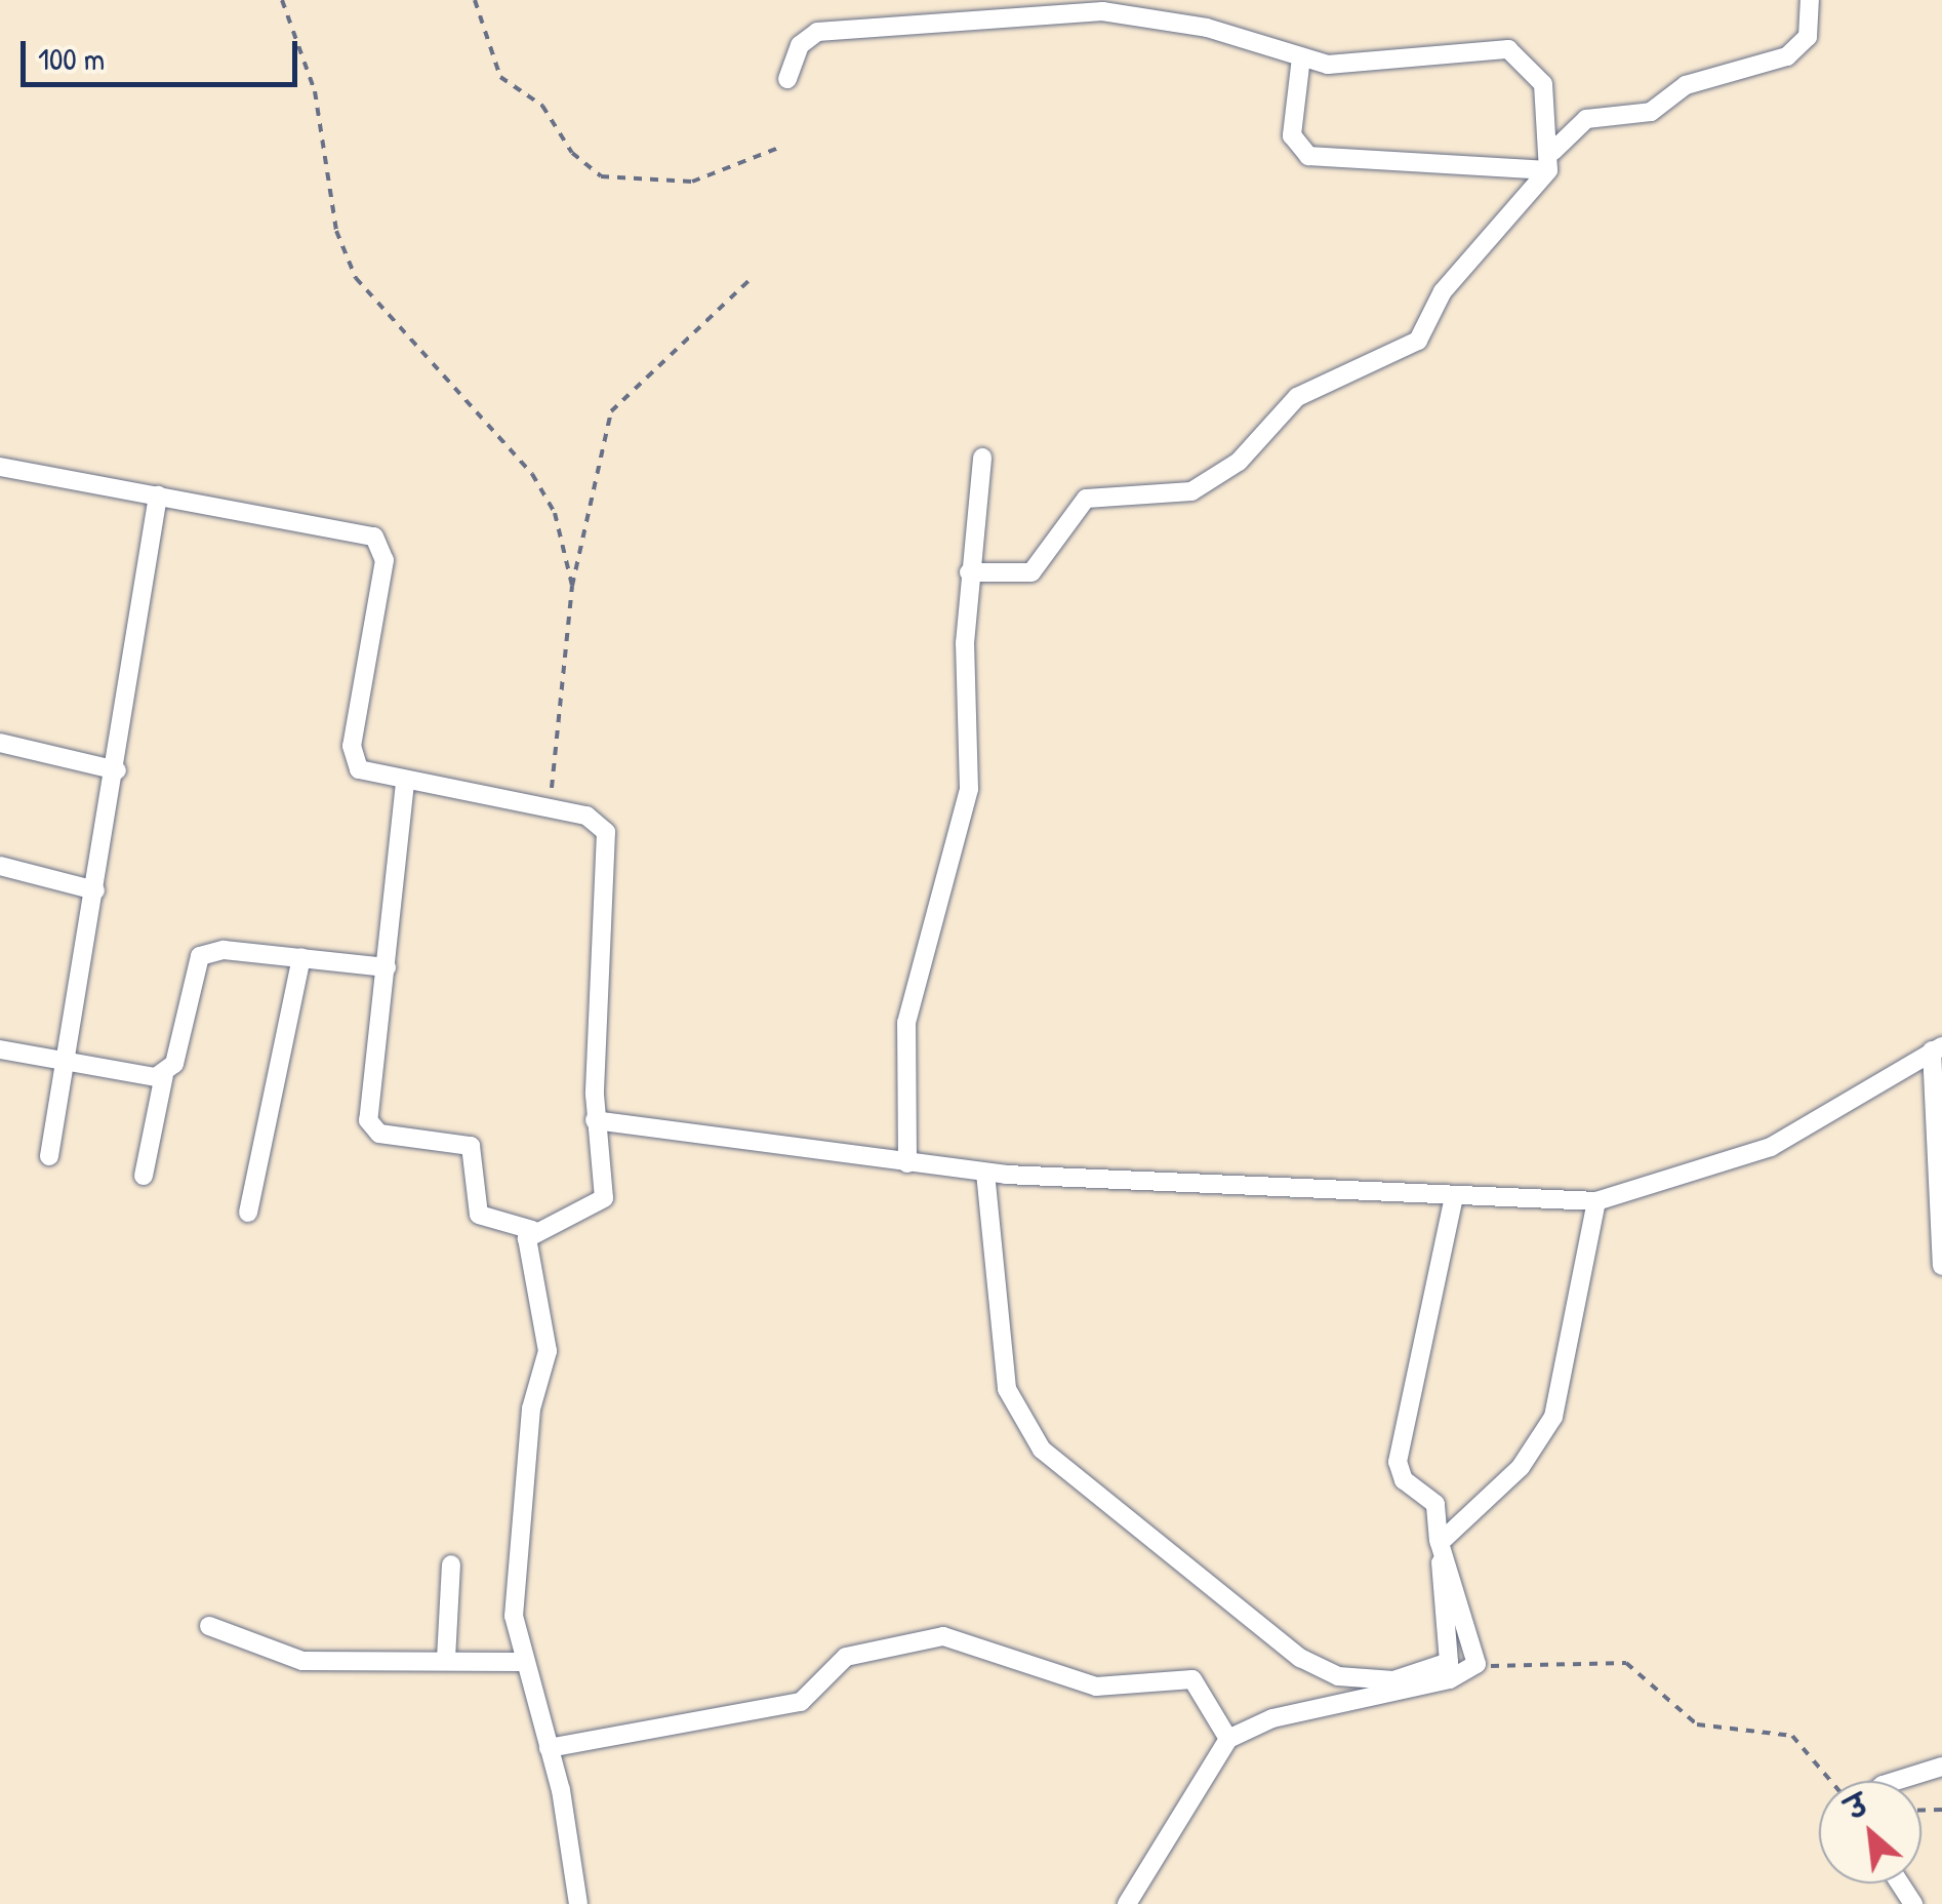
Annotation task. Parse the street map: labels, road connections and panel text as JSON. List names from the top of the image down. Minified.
{"scale_bar":"100 m","north":"top left"}
